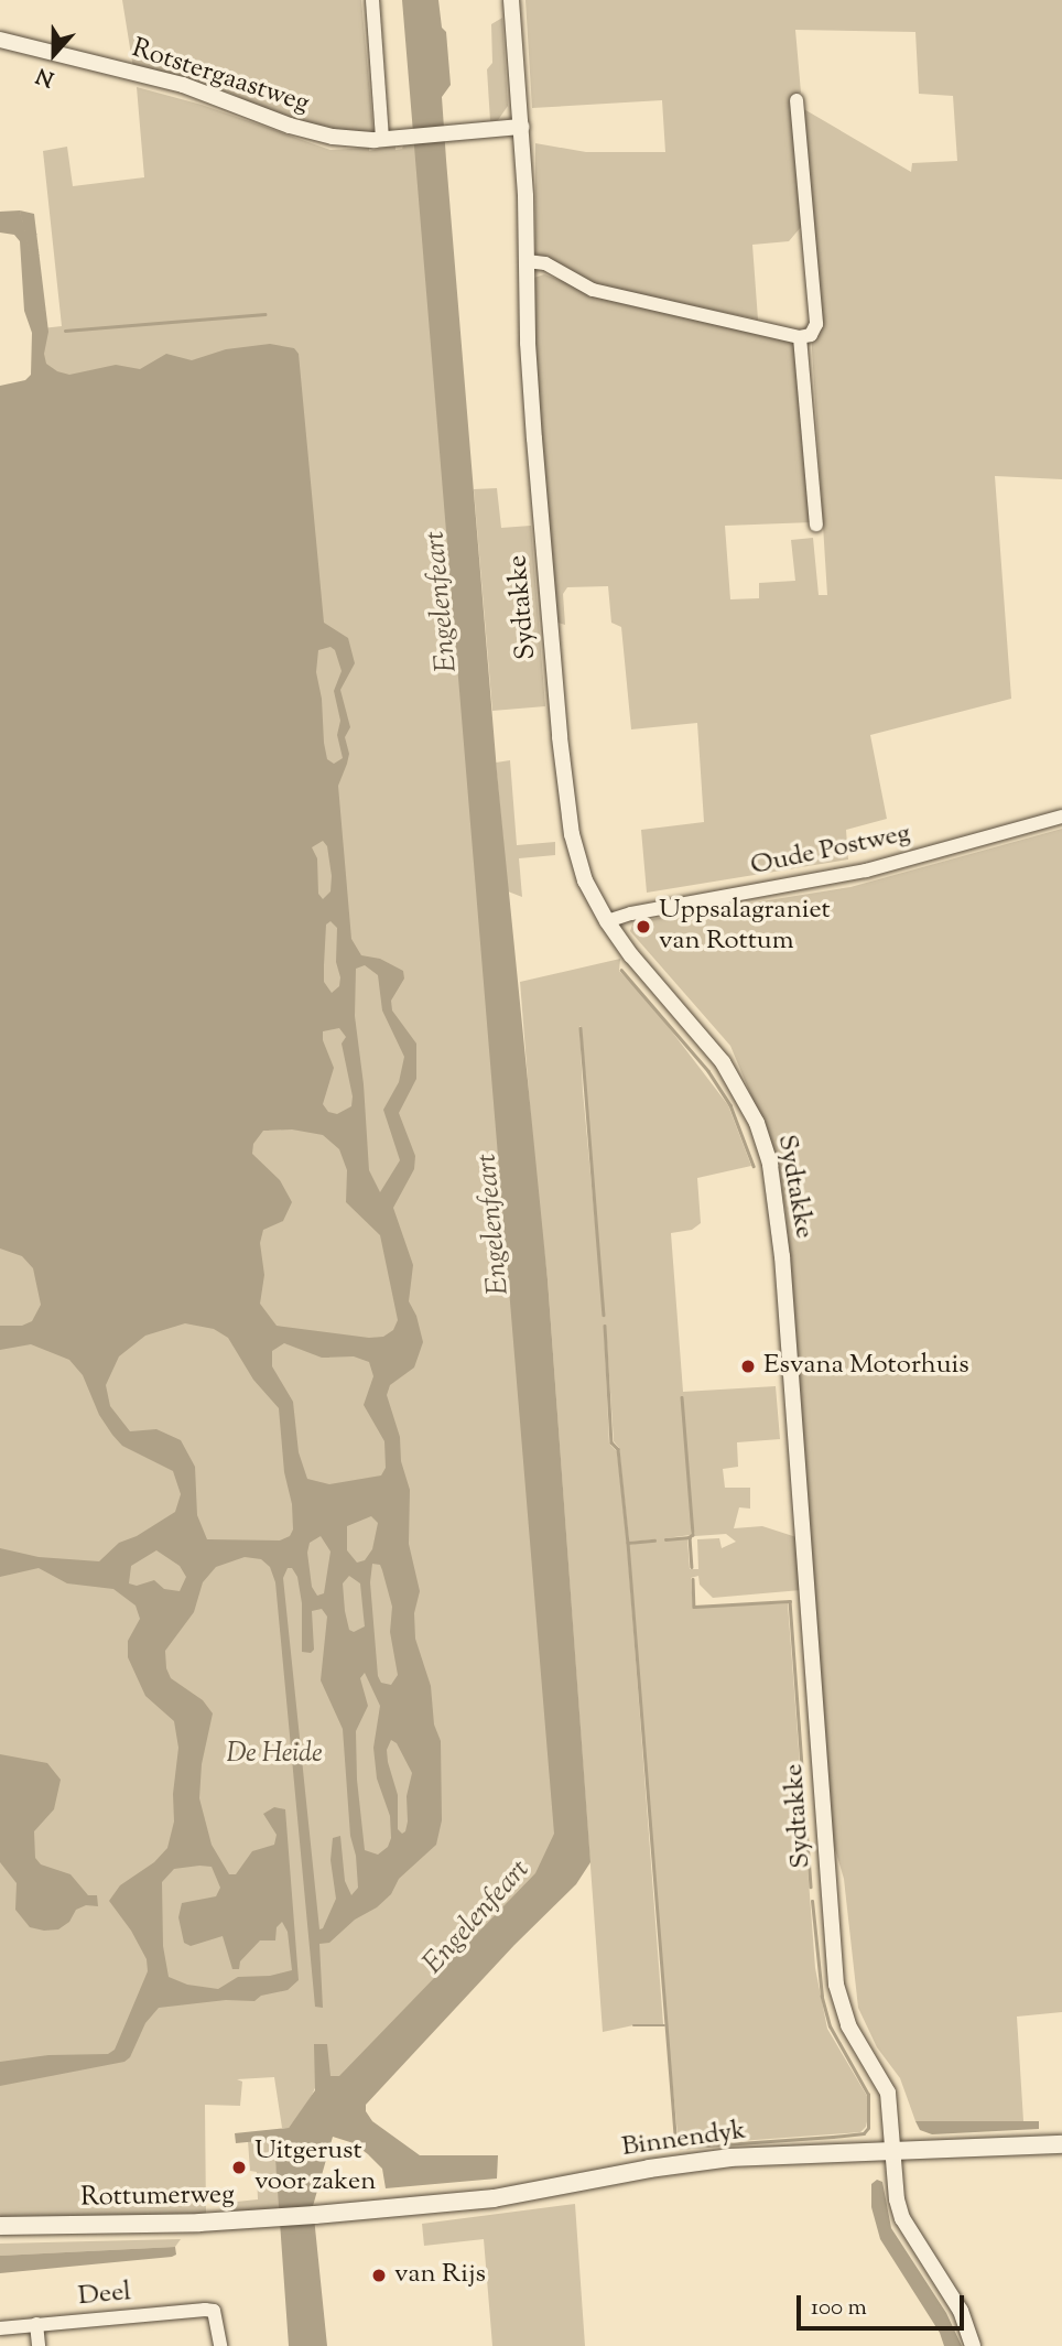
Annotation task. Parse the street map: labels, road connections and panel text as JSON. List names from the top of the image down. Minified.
{"streets":{"main road":["Binnendyk","Rottumerweg"],"street":["Rotstergaastweg","Sydtakke","Oude Postweg","Deel"]},"crossings":[["Rotstergaastweg","Sydtakke"],["Sydtakke","Oude Postweg"],["Sydtakke","Binnendyk"],["Binnendyk","Rottumerweg"]],"water":["Engelenfeart"],"parks":["De Heide"],"places":["Uppsalagraniet van Rottum","Esvana Motorhuis","Uitgerust voor zaken","van Rijs"],"scale_bar":"100 m","north":"bottom"}
